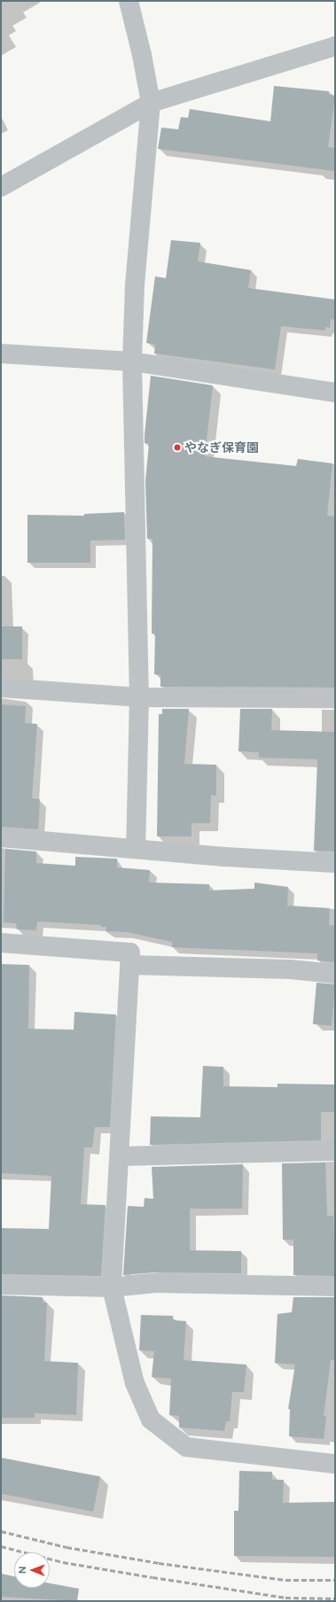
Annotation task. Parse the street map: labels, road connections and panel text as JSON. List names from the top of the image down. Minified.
{"places":["やなぎ保育園"],"north":"left"}
